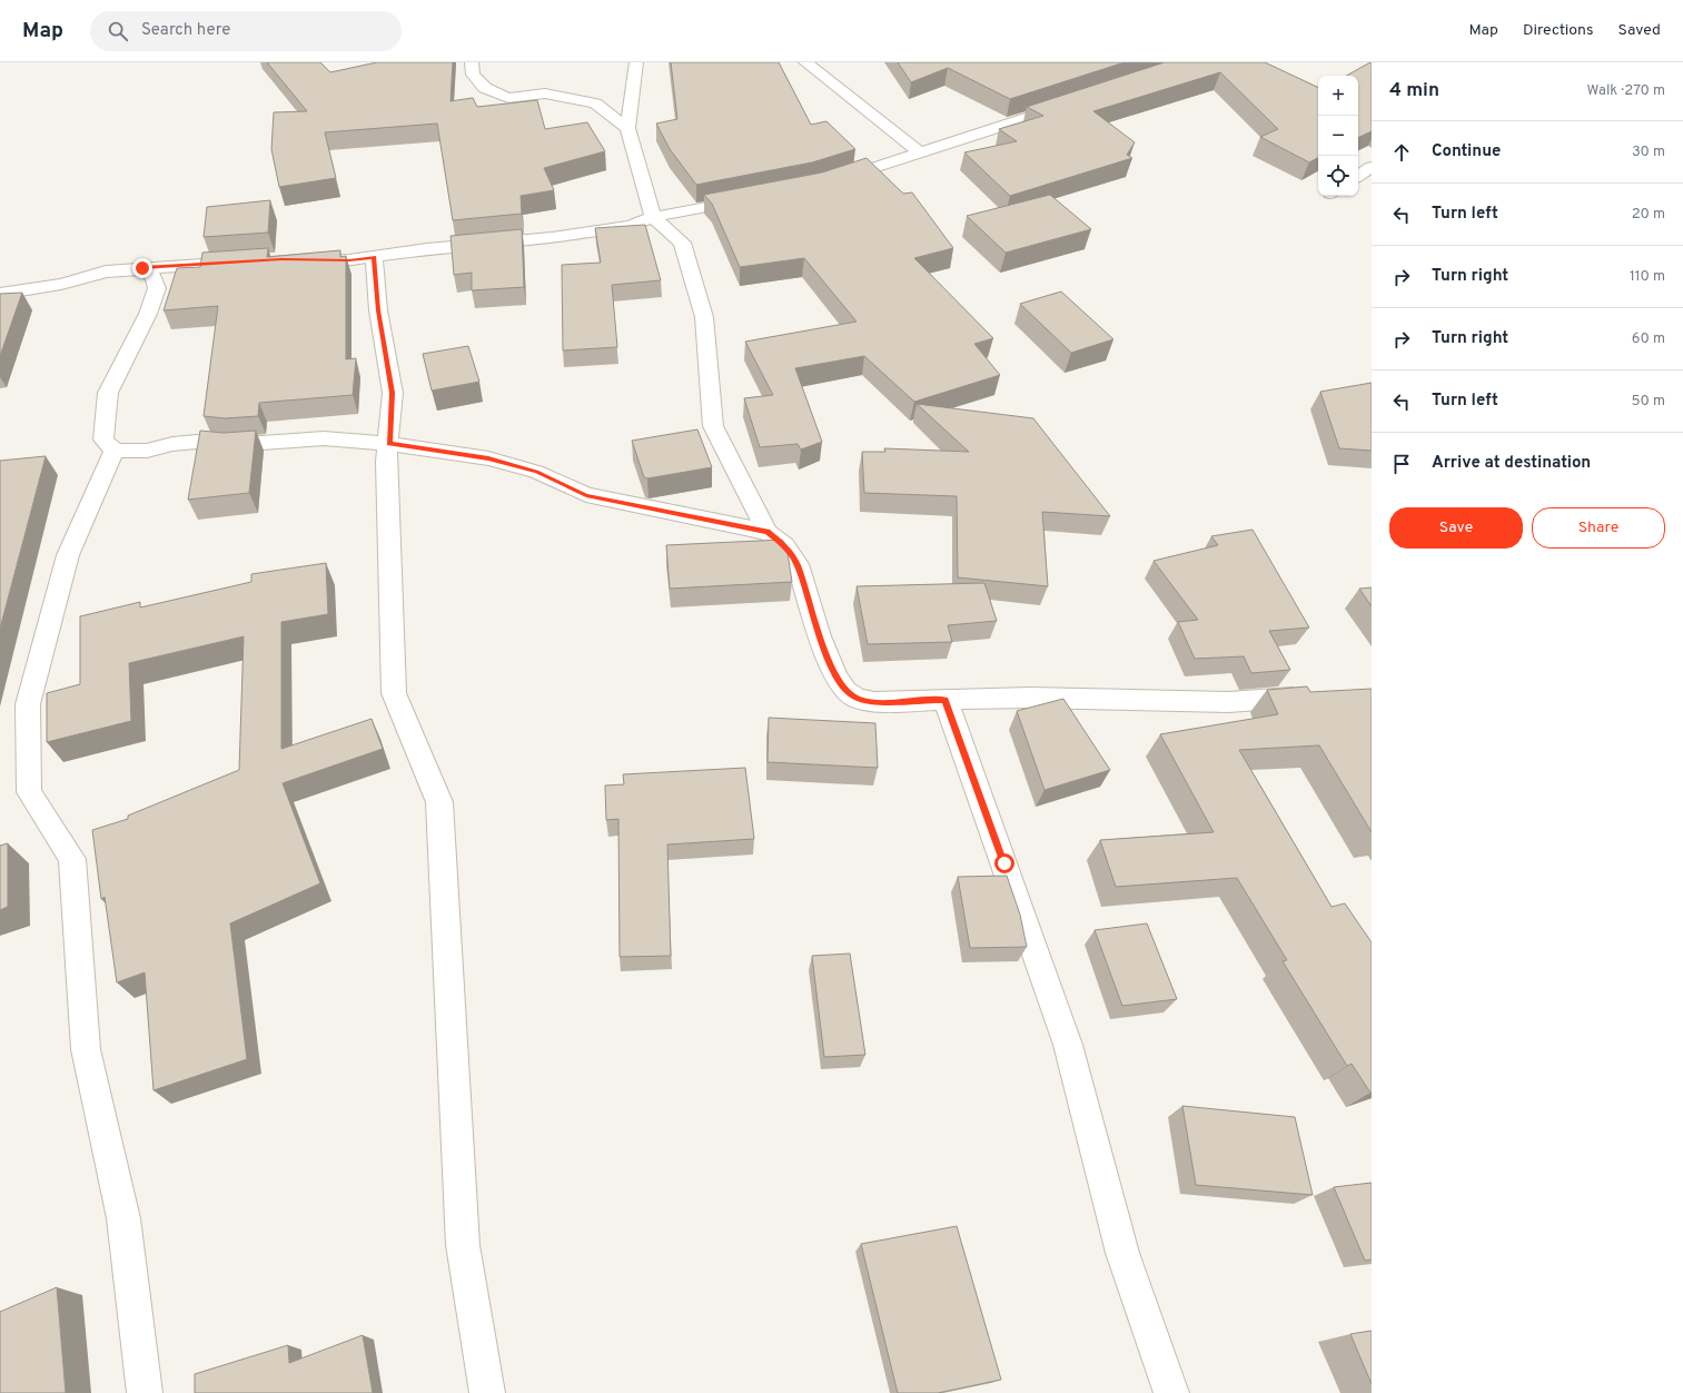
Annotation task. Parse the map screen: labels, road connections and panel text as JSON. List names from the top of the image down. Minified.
{"page":{"header":"Map","search":"Search here","nav":["Map","Directions","Saved"],"heading":["4 min","Walk · 270 m"],"map_buttons":["+","−"],"list":[["Continue","30 m"],["Turn left","20 m"],["Turn right","110 m"],["Turn right","60 m"],["Turn left","50 m"],"Arrive at destination"],"buttons":["Save","Share"]}}
